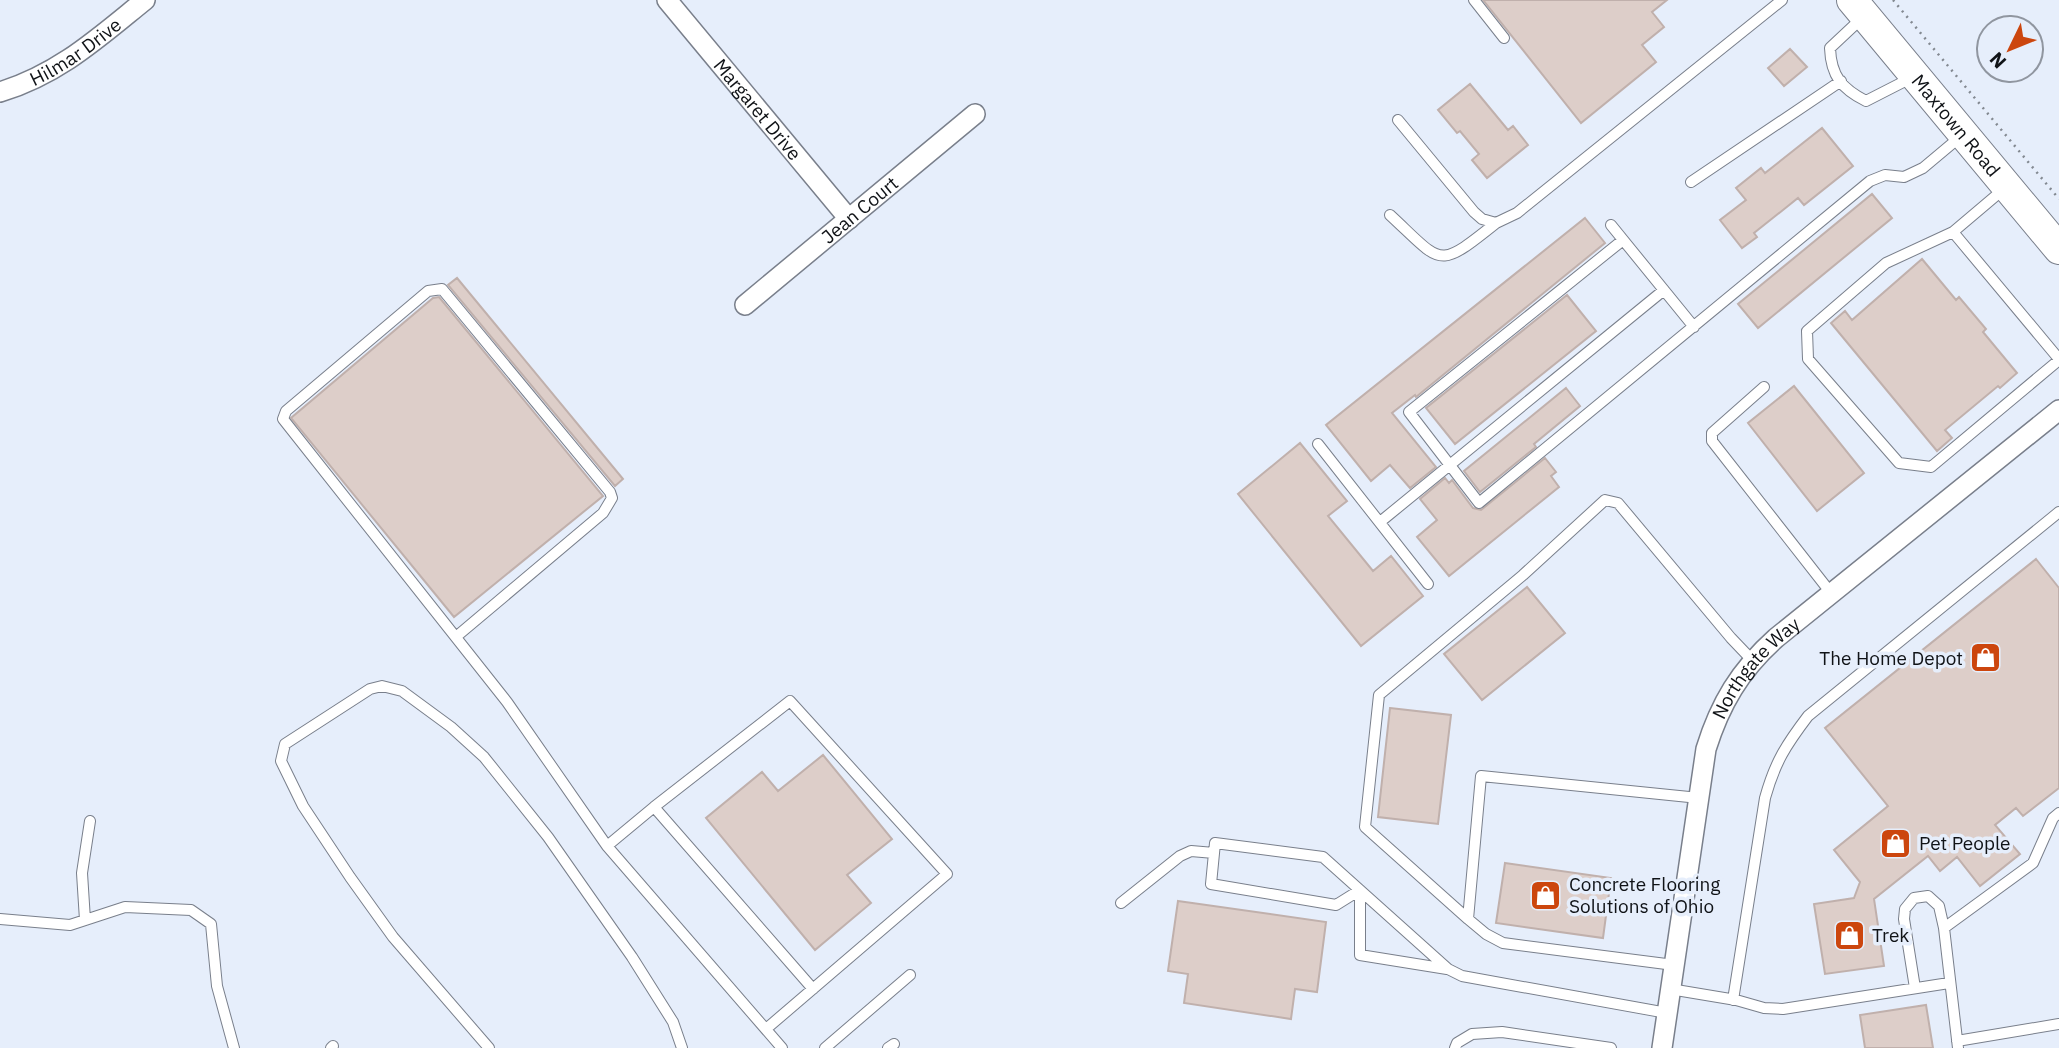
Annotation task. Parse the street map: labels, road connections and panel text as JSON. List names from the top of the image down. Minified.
{"streets":{"main road":["Maxtown Road"],"street":["Hilmar Drive","Margaret Drive","Jean Court","Northgate Way"]},"crossings":[["Margaret Drive","Jean Court"]],"places":{"shop":["The Home Depot","Pet People","Concrete Flooring Solutions of Ohio","Trek"]},"north":"bottom left"}
